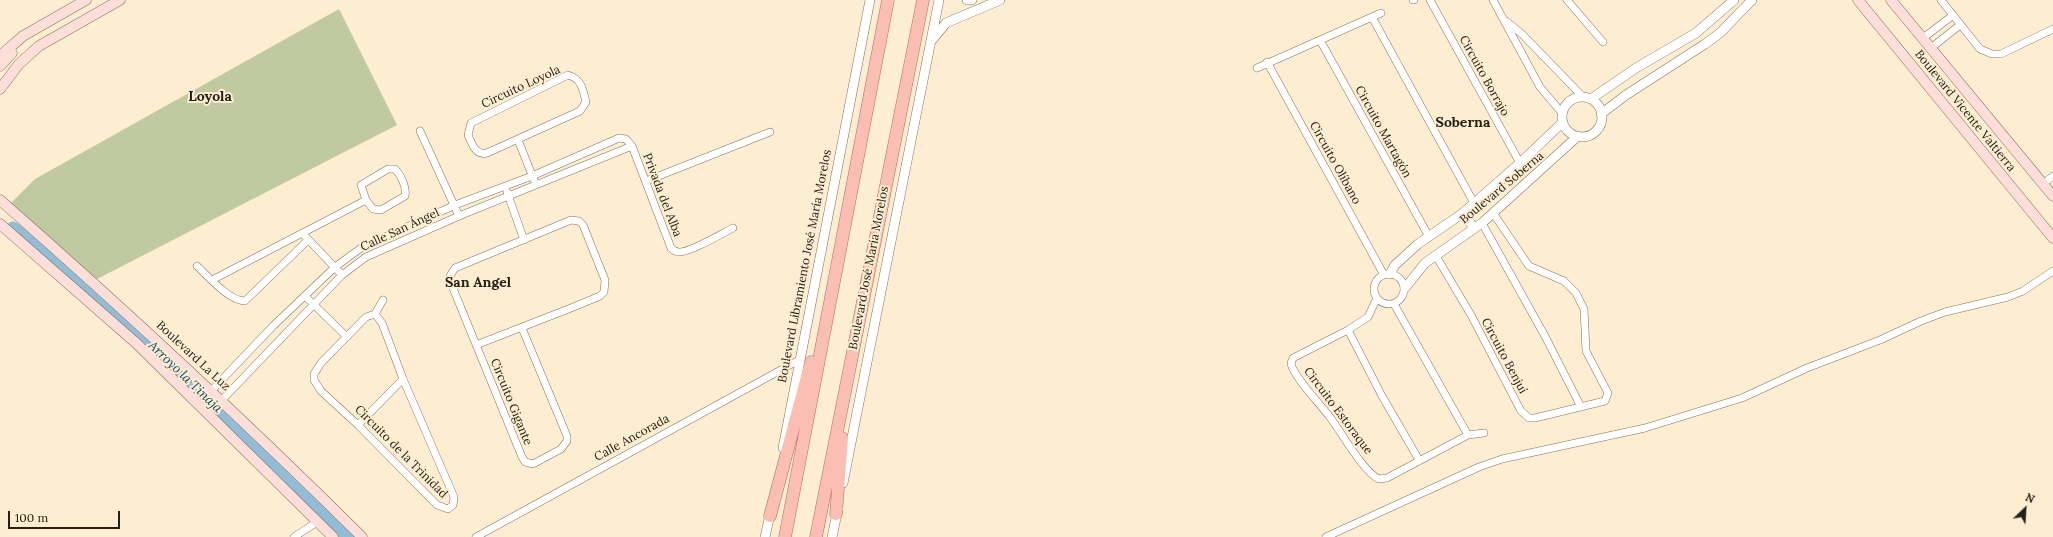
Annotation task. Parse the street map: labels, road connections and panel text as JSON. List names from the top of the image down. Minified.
{"streets":{"main road":["Boulevard Vicente Valtierra","Boulevard José María Morelos","Boulevard La Luz"],"street":["Circuito Borrajo","Circuito Loyola","Circuito Martagón","Circuito Olíbano","Boulevard Soberna","Privada del Alba","Calle San Ángel","Boulevard Libramiento José María Morelos","Circuito Benjuí","Circuito Gigante","Circuito Estoraque","Calle Ancorada","Circuito de la Trinidad"]},"crossings":[["Circuito Borrajo","Boulevard Soberna"],["Circuito Martagón","Boulevard Soberna"],["Circuito Olíbano","Boulevard Soberna"],["Circuito Olíbano","Circuito Estoraque"],["Boulevard Soberna","Circuito Benjuí"],["Boulevard Soberna","Circuito Estoraque"],["Privada del Alba","Calle San Ángel"],["Calle San Ángel","Boulevard La Luz"],["Boulevard Libramiento José María Morelos","Calle Ancorada"]],"districts":["Loyola","Soberna","San Angel"],"water":["Arroyo la Tinaja"],"scale_bar":"100 m","north":"top right"}
